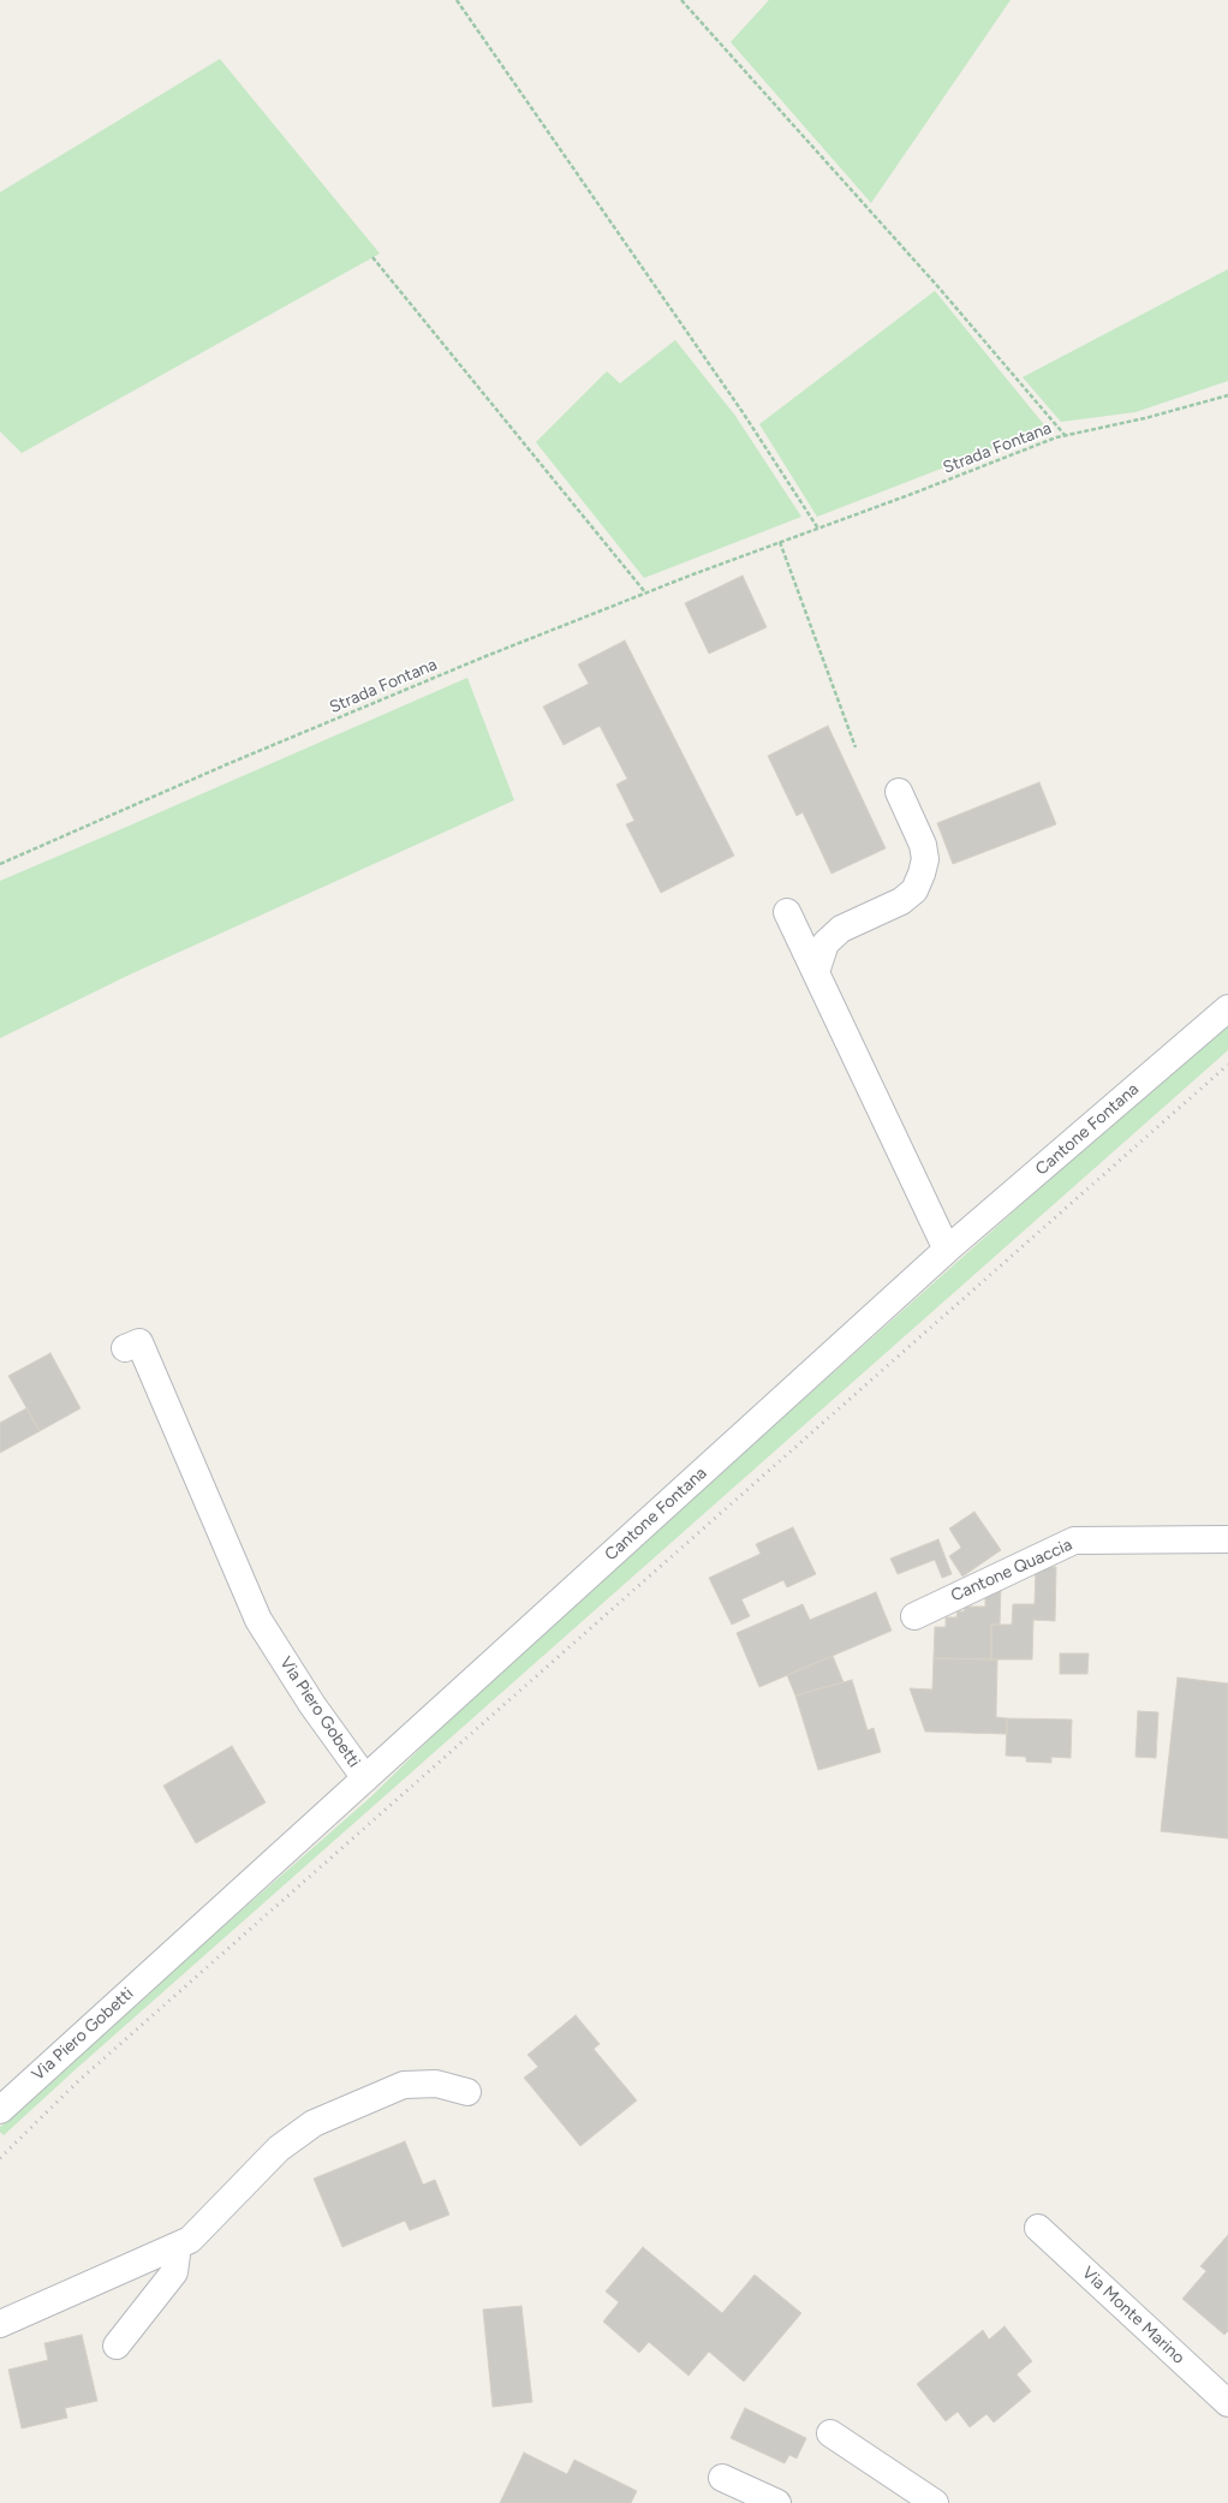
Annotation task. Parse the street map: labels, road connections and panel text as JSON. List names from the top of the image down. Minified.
{"streets":{"street":["Cantone Fontana","Cantone Quaccia","Via Piero Gobetti","Via Monte Marino"],"path":["Strada Fontana"]},"crossings":[["Cantone Fontana","Via Piero Gobetti"]]}
